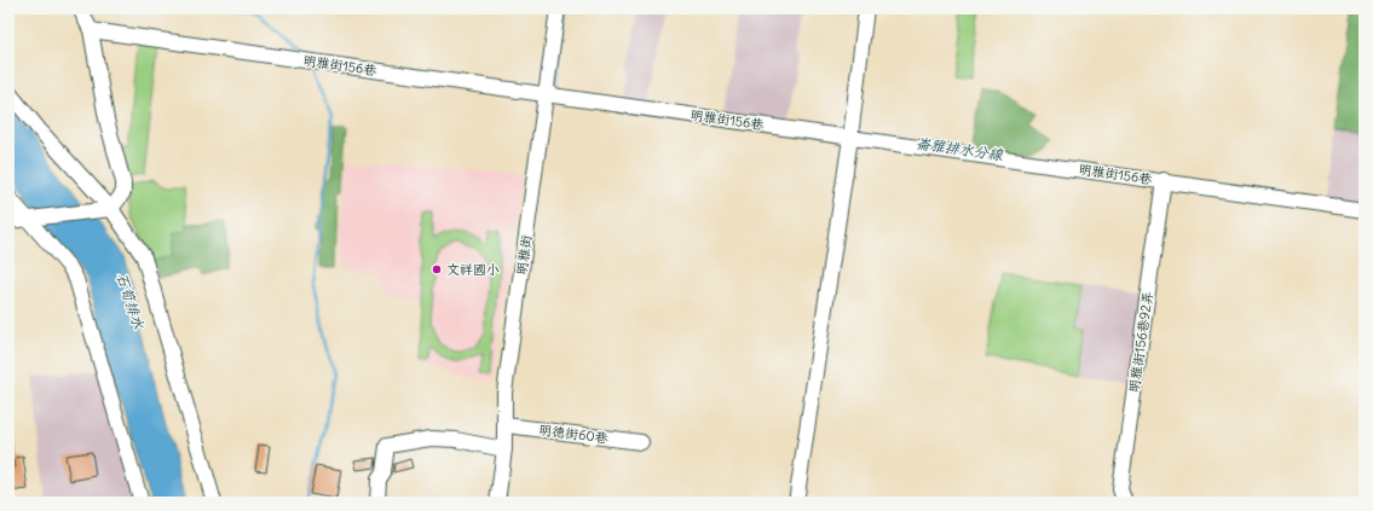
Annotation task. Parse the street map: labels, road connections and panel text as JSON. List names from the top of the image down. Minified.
{"streets":{"street":["明雅街156巷","明雅街","明雅街156巷92弄","明德街60巷"]},"crossings":[["明雅街156巷","明雅街"],["明雅街156巷","明雅街156巷92弄"],["明雅街","明德街60巷"]],"water":["崙雅排水分線","石筍排水"],"places":["文祥國小"]}
